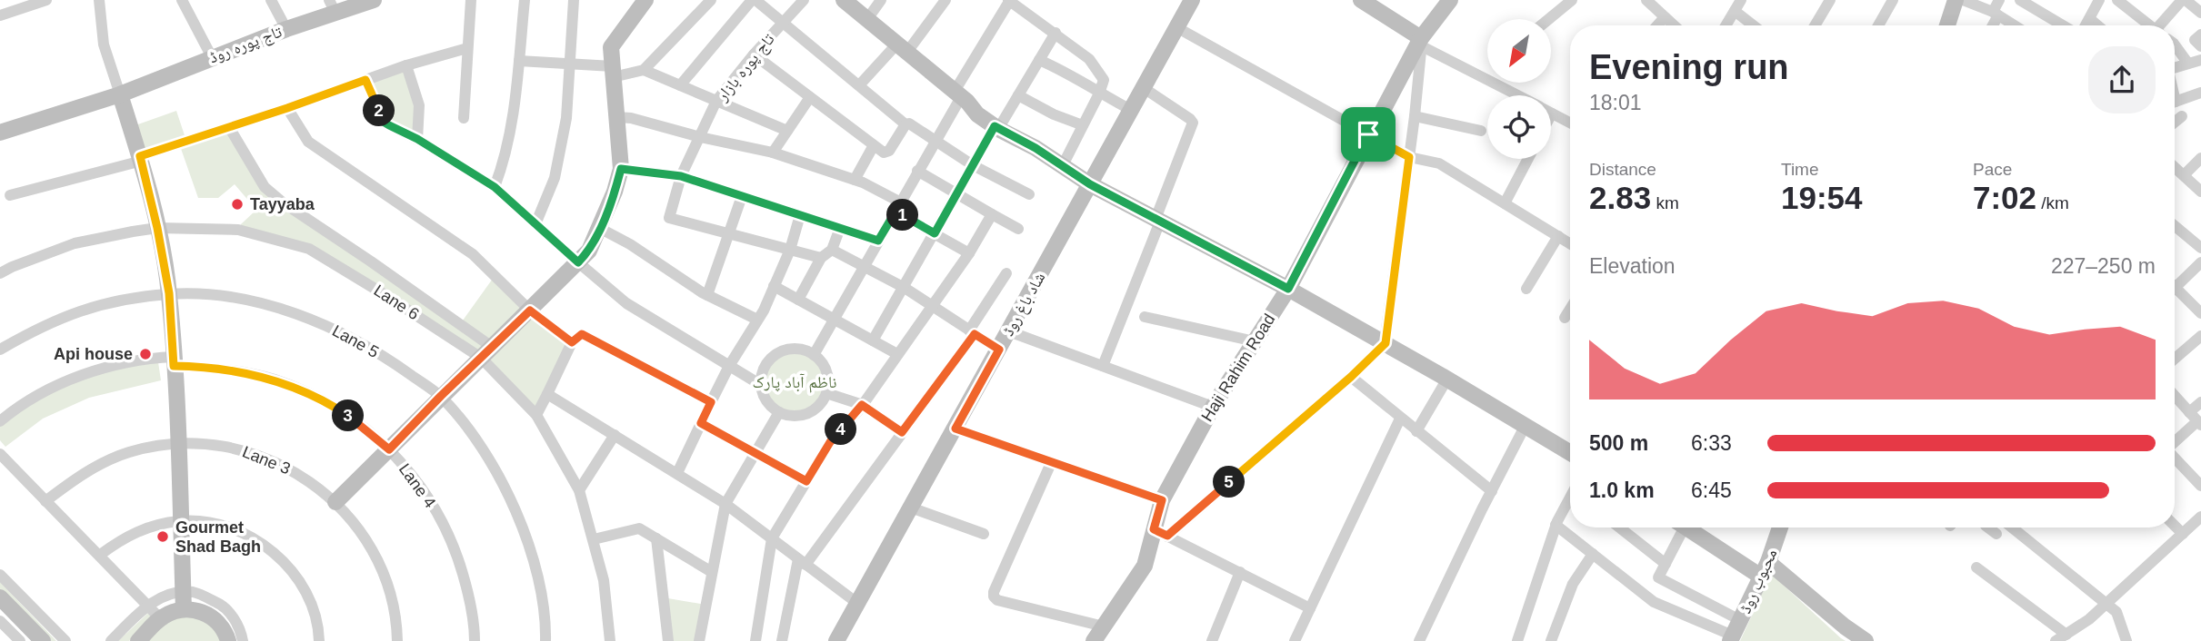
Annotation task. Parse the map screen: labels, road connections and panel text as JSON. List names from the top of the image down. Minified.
{"streets":{"main road":["تاج پورہ روڈ","شاد باغ روڈ","Haji Rahim Road","محبوب روڈ"],"street":["تاج پورہ بازار","Lane 6","Lane 5","Lane 3","Lane 4"]},"parks":["ناظم آباد پارک"],"places":["Tayyaba","Api house","Gourmet Shad Bagh"],"north":"bottom left","page":{"heading":["Evening run","18:01"],"pins":["2","1","3","4","5"],"stats":[["Distance","2.83 km"],["Time","19:54"],["Pace","7:02 /km"]],"chart":["Elevation","227–250 m"],"list":[{"name":"500 m","note":"6:33"},{"name":"1.0 km","note":"6:45"}]}}
